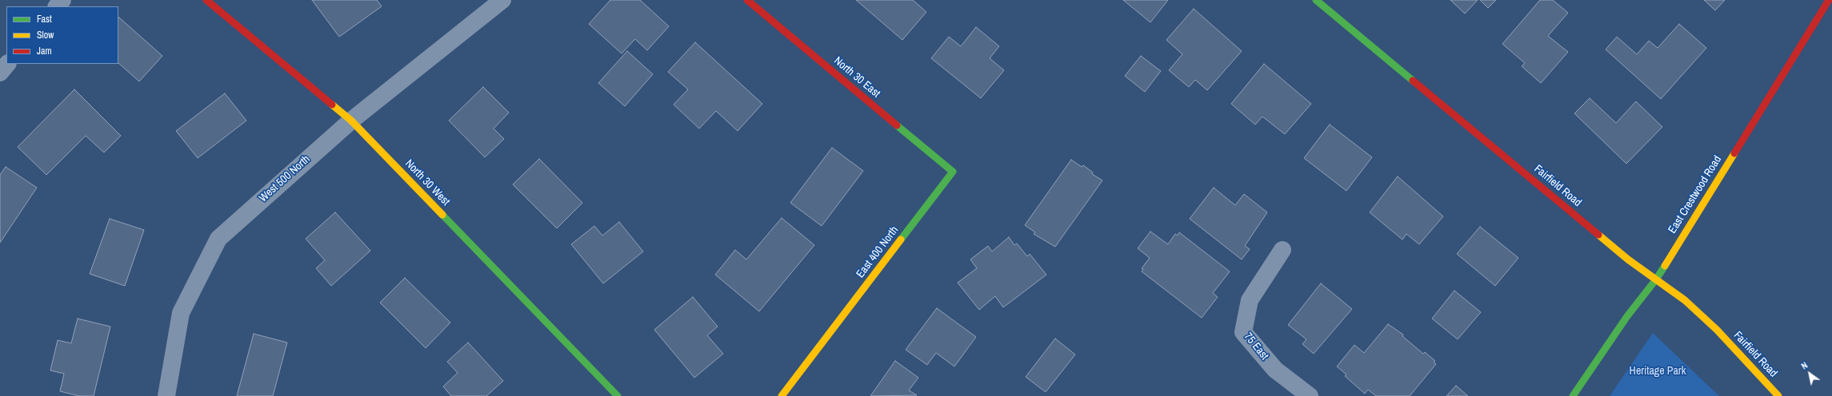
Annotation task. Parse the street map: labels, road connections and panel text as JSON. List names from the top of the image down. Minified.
{"streets":{"street":["North 30 East","West 500 North","North 30 West","Fairfield Road","East Crestwood Road","East 400 North","75 East"]},"crossings":[["North 30 East","East 400 North"],["West 500 North","North 30 West"],["Fairfield Road","East Crestwood Road"]],"parks":["Heritage Park"],"legend":["Fast","Slow","Jam"],"north":"top left"}
